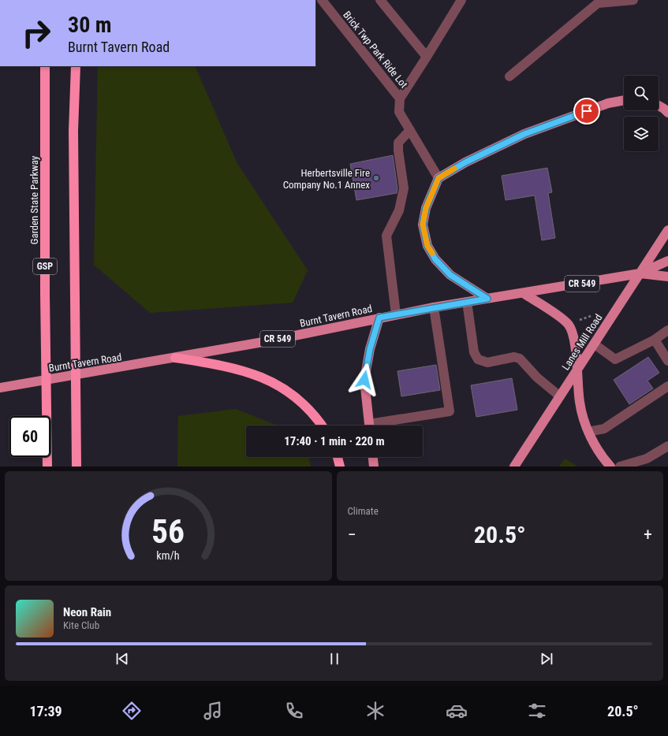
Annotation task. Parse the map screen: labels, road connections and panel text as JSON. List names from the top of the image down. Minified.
{"streets":{"highway":["Garden State Parkway","GSP"],"main road":["CR 549","Burnt Tavern Road","Lanes Mill Road"],"lane":["Brick Twp Park Ride Lot"]},"crossings":[["Burnt Tavern Road","Lanes Mill Road"]],"places":["Herbertsville Fire Company No.1 Annex"],"page":{"turn":["30 m","Burnt Tavern Road"],"limit":"60","trip":"17:40 · 1 min · 220 m","tile":"Climate","heat":["−","20.5°","+"],"song":["Neon Rain","Kite Club"],"tabs":["17:39","20.5°"],"gauge":["56","km/h"]}}
